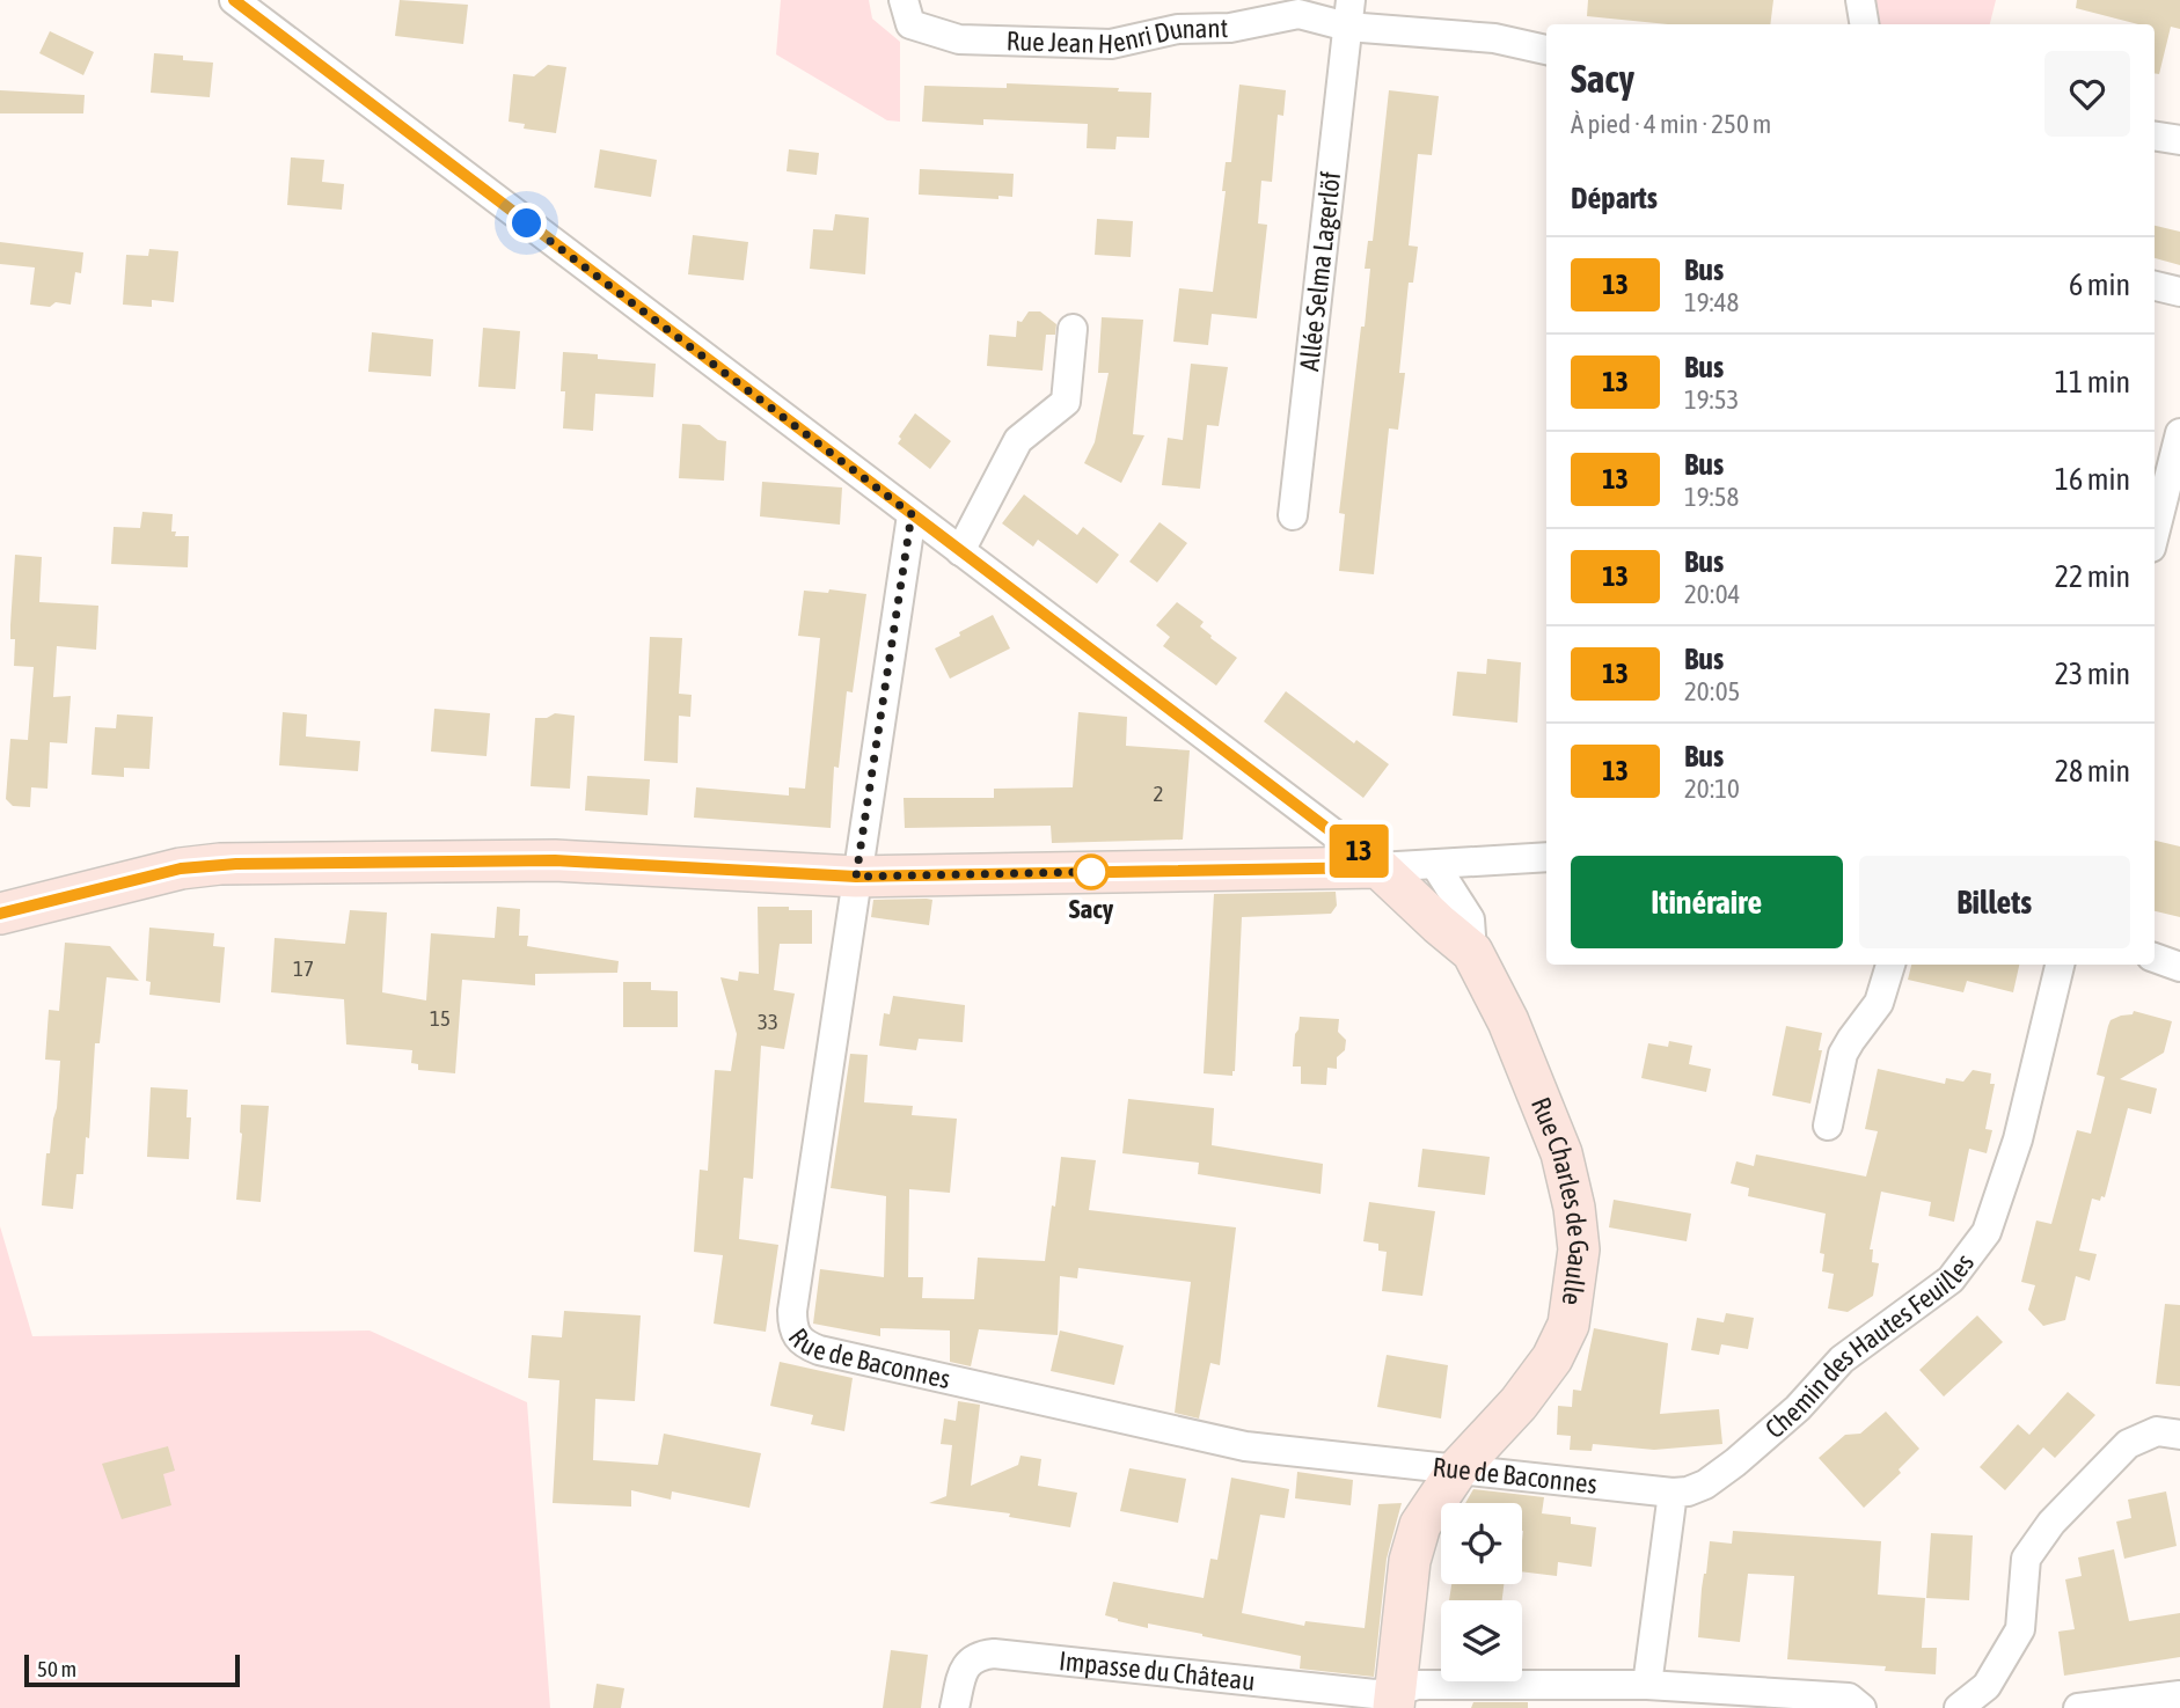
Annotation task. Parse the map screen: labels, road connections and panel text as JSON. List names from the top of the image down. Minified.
{"streets":{"street":["Rue Jean Henri Dunant","Allée Selma Lagerlöf","Rue Charles de Gaulle","Chemin des Hautes Feuilles","Rue de Baconnes","Impasse du Château"]},"crossings":[["Rue Jean Henri Dunant","Allée Selma Lagerlöf"],["Rue Charles de Gaulle","Rue de Baconnes"],["Rue Charles de Gaulle","Impasse du Château"],["Chemin des Hautes Feuilles","Rue de Baconnes"]],"places":["Sacy"],"lines":["bus line 13"],"house_numbers":["2","17","15","33"],"scale_bar":"50 m","page":{"on_map":"13","heading":[["Sacy","À pied · 4 min · 250 m"],"Départs"],"list":[{"mark":"13","name":"Bus","note":"19:48","value":"6 min"},{"mark":"13","name":"Bus","note":"19:53","value":"11 min"},{"mark":"13","name":"Bus","note":"19:58","value":"16 min"},{"mark":"13","name":"Bus","note":"20:04","value":"22 min"},{"mark":"13","name":"Bus","note":"20:05","value":"23 min"},{"mark":"13","name":"Bus","note":"20:10","value":"28 min"}],"buttons":["Itinéraire","Billets"],"scale":"50 m"}}
